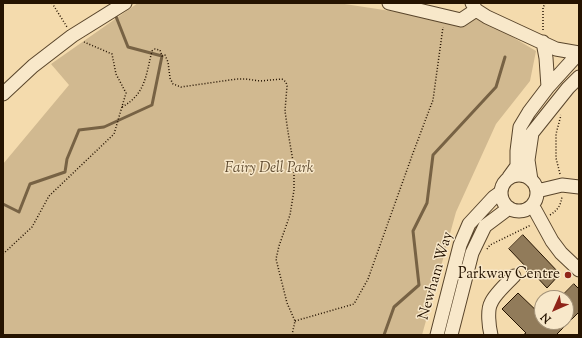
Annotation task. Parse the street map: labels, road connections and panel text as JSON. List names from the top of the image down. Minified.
{"streets":{"street":["Newham Way"]},"parks":["Fairy Dell Park"],"places":["Parkway Centre"],"north":"bottom left"}
